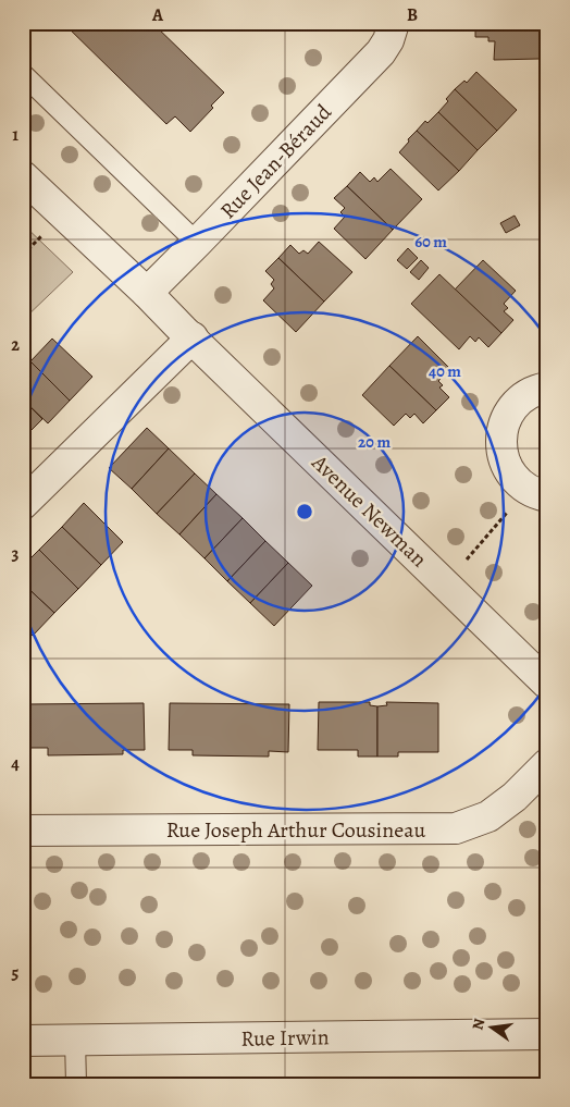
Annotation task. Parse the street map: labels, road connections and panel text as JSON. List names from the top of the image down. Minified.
{"streets":{"street":["Rue Jean-Béraud","Avenue Newman","Rue Joseph Arthur Cousineau","Rue Irwin"]},"crossings":[["Rue Jean-Béraud","Avenue Newman"]],"north":"left","grid":{"columns":["A","B"],"rows":["1","2","3","4","5"]},"rings":["60 m","40 m","20 m"]}
